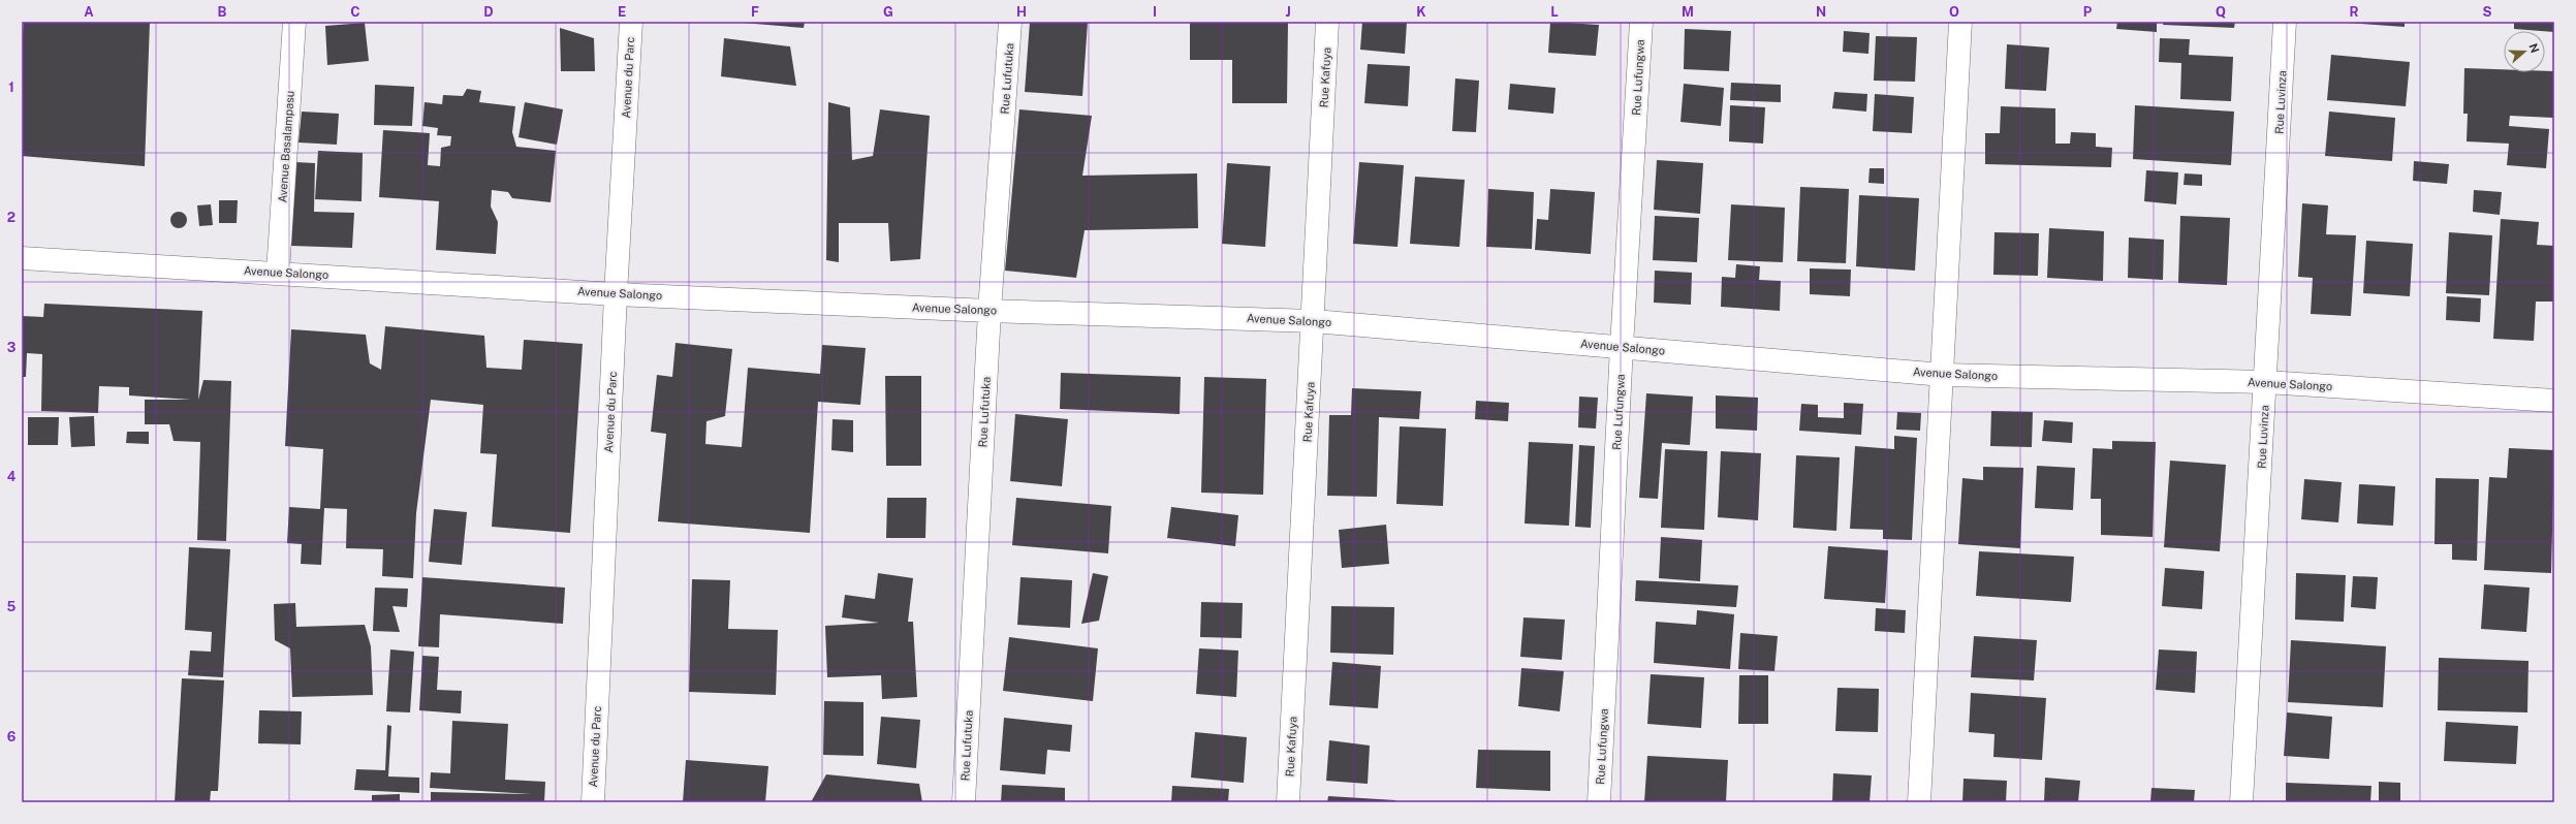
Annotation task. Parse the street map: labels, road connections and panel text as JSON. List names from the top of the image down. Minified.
{"streets":{"street":["Avenue du Parc","Rue Kafuya","Rue Lufungwa","Rue Lufutuka","Rue Luvinza","Avenue Basalampasu","Avenue Salongo"]},"crossings":[["Avenue du Parc","Avenue Salongo"],["Rue Kafuya","Avenue Salongo"],["Rue Lufungwa","Avenue Salongo"],["Rue Lufutuka","Avenue Salongo"],["Rue Luvinza","Avenue Salongo"],["Avenue Basalampasu","Avenue Salongo"]],"north":"right","grid":{"columns":["A","B","C","D","E","F","G","H","I","J","K","L","M","N","O","P","Q","R","S"],"rows":["1","2","3","4","5","6"]}}
